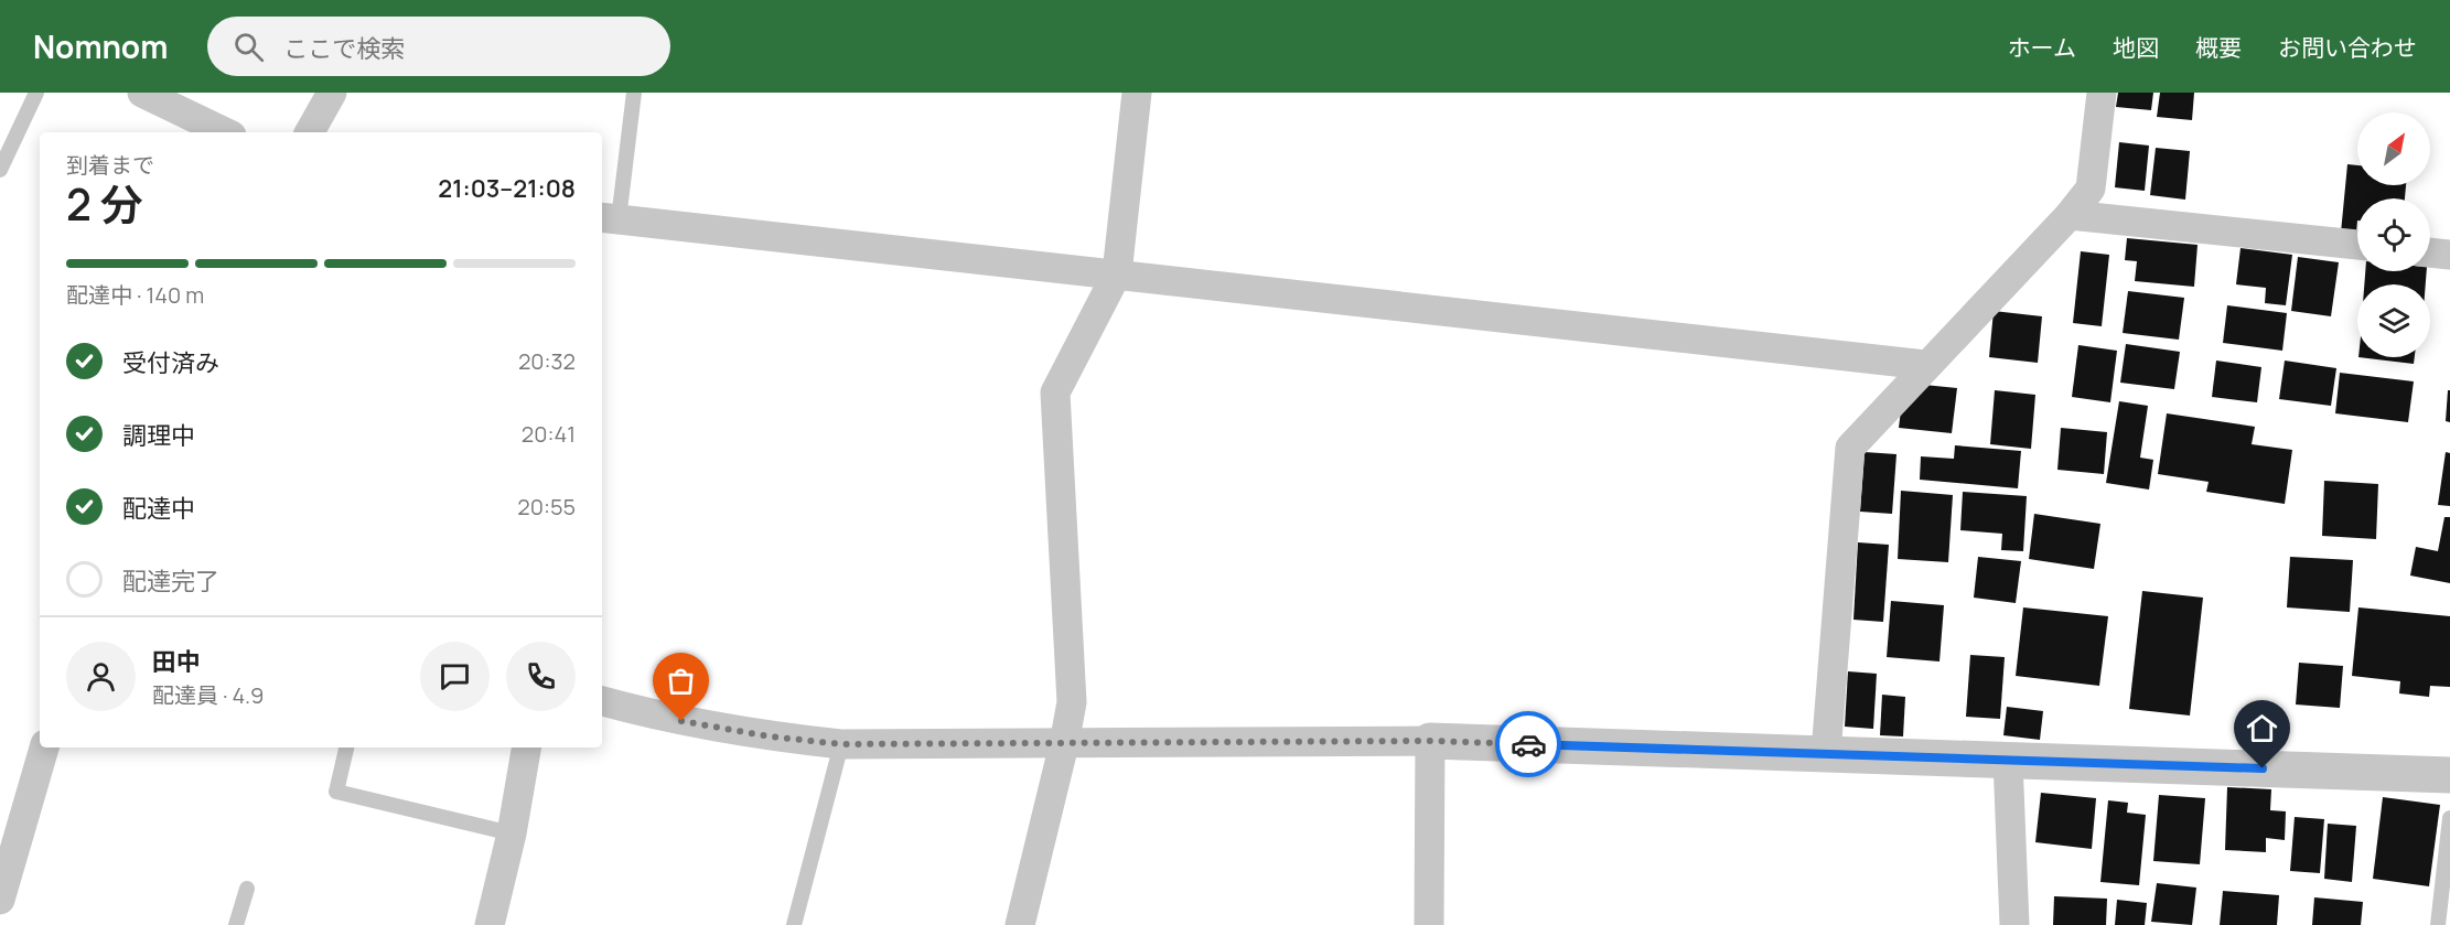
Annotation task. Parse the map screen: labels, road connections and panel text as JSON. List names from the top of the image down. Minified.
{"north":"top right","page":{"header":"Nomnom","search":"ここで検索","nav":["ホーム","地図","概要","お問い合わせ"],"heading":["2 分","到着まで","21:03–21:08"],"panel":["田中","配達員 · 4.9"],"bar":"配達中 · 140 m","list":[["受付済み","20:32"],["調理中","20:41"],["配達中","20:55"],"配達完了"]}}
